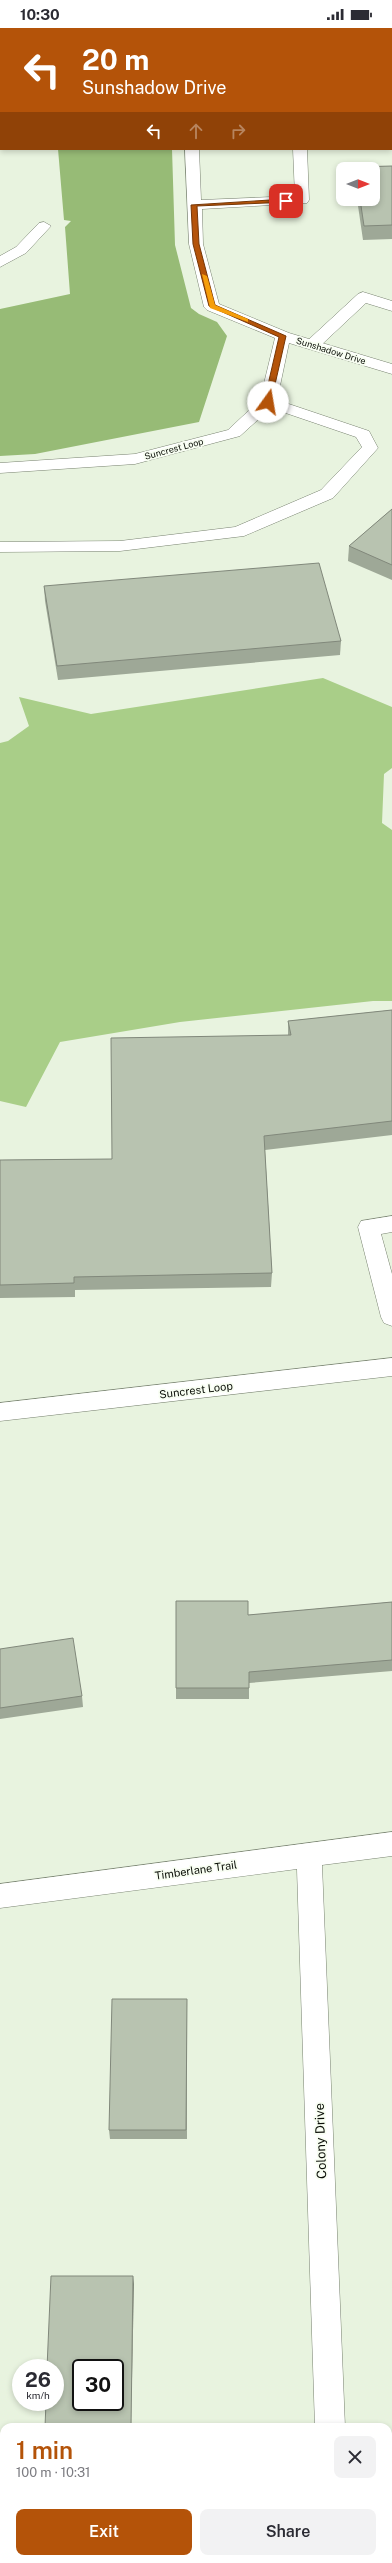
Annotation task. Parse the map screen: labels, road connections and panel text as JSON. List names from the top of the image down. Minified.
{"streets":{"street":["Sunshadow Drive","Suncrest Loop","Timberlane Trail","Colony Drive"]},"crossings":[["Timberlane Trail","Colony Drive"]],"north":"right","page":{"status":"10:30","turn":["20 m","Sunshadow Drive"],"speed":"26 km/h","limit":"30","heading":["1 min","100 m · 10:31"],"buttons":["Exit","Share"]}}
